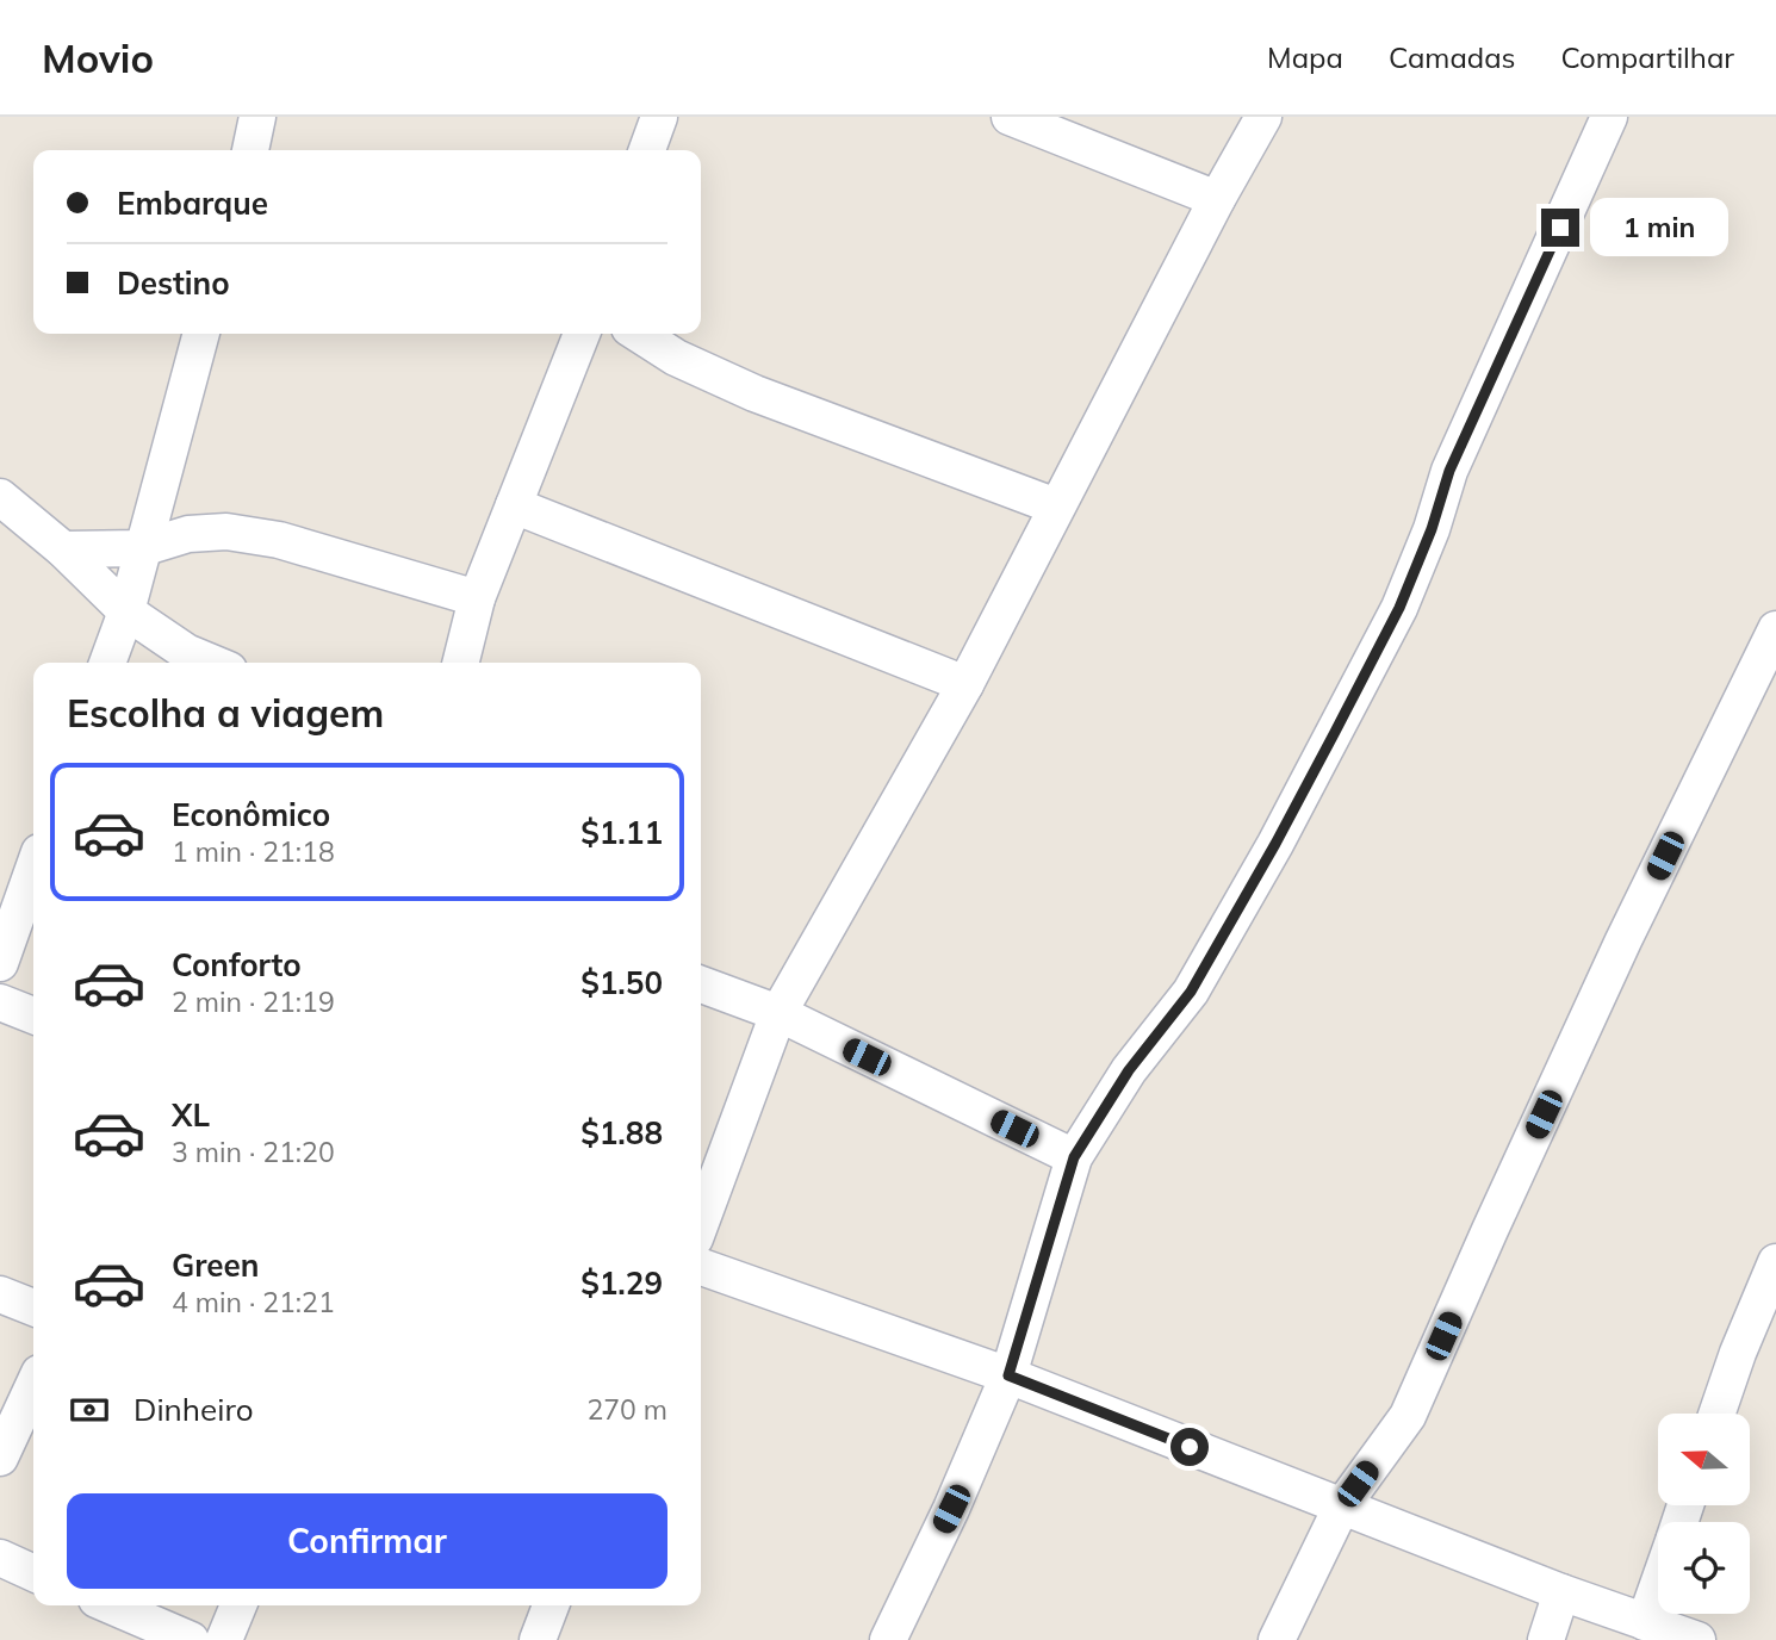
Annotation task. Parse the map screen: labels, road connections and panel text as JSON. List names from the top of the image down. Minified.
{"north":"left","page":{"header":"Movio","nav":["Mapa","Camadas","Compartilhar"],"banner":["Embarque","Destino"],"bubble":"1 min","heading":"Escolha a viagem","list":[{"name":"Econômico","note":"1 min · 21:18","value":"$1.11"},{"name":"Conforto","note":"2 min · 21:19","value":"$1.50"},{"name":"XL","note":"3 min · 21:20","value":"$1.88"},{"name":"Green","note":"4 min · 21:21","value":"$1.29"}],"pay":["Dinheiro","270 m"],"buttons":"Confirmar"}}
